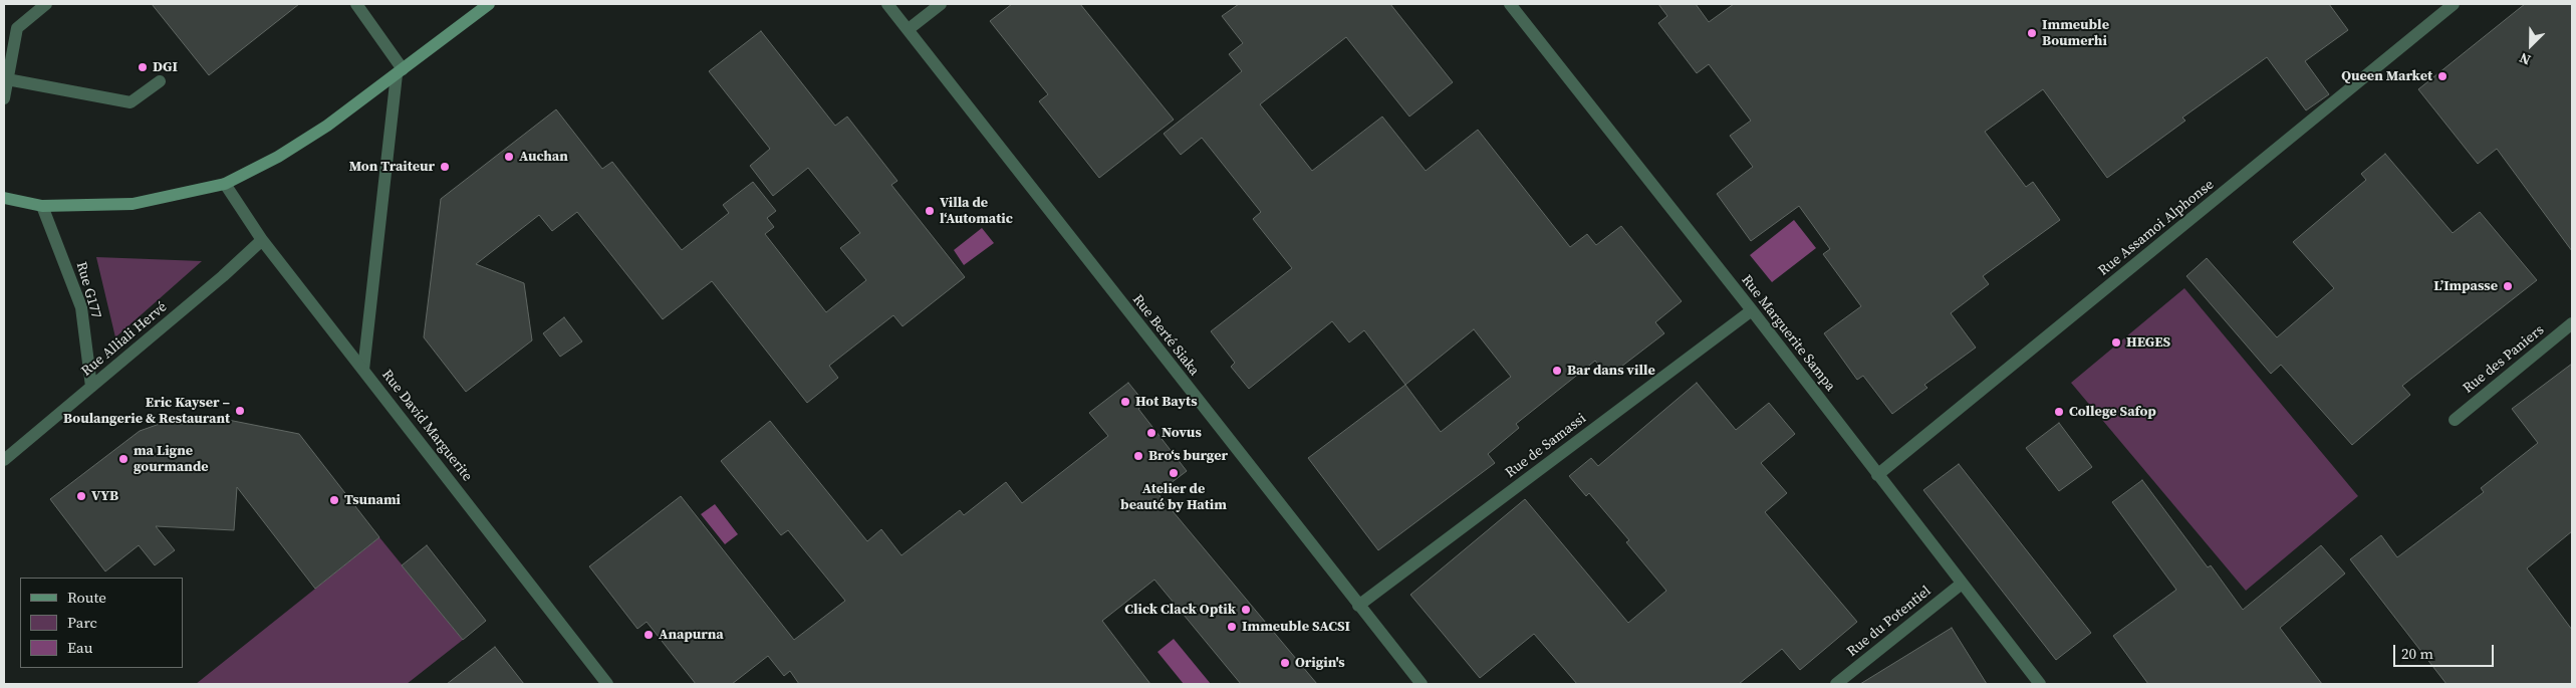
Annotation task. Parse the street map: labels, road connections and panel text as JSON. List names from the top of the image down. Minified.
{"streets":{"street":["Rue Assamoi Alphonse","Rue G177","Rue Marguerite Sampa","Rue Berté Siaka","Rue Alliali Hervé","Rue des Paniers","Rue David Marguerite","Rue de Samassi","Rue du Potentiel"]},"crossings":[["Rue Assamoi Alphonse","Rue Marguerite Sampa"],["Rue G177","Rue Alliali Hervé"],["Rue Marguerite Sampa","Rue de Samassi"],["Rue Marguerite Sampa","Rue du Potentiel"],["Rue Berté Siaka","Rue de Samassi"],["Rue Alliali Hervé","Rue David Marguerite"]],"places":["Immeuble Boumerhi","DGI","Queen Market","Auchan","Mon Traiteur","Villa de l‘Automatic","L’Impasse","HEGES","Bar dans ville","Hot Bayts","Eric Kayser – Boulangerie & Restaurant","College Safop","Novus","Bro‘s burger","ma Ligne gourmande","Atelier de beauté by Hatim","VYB","Tsunami","Click Clack Optik","Immeuble SACSI","Anapurna","Origin's"],"legend":["Route","Parc","Eau"],"scale_bar":"20 m","north":"bottom left"}
